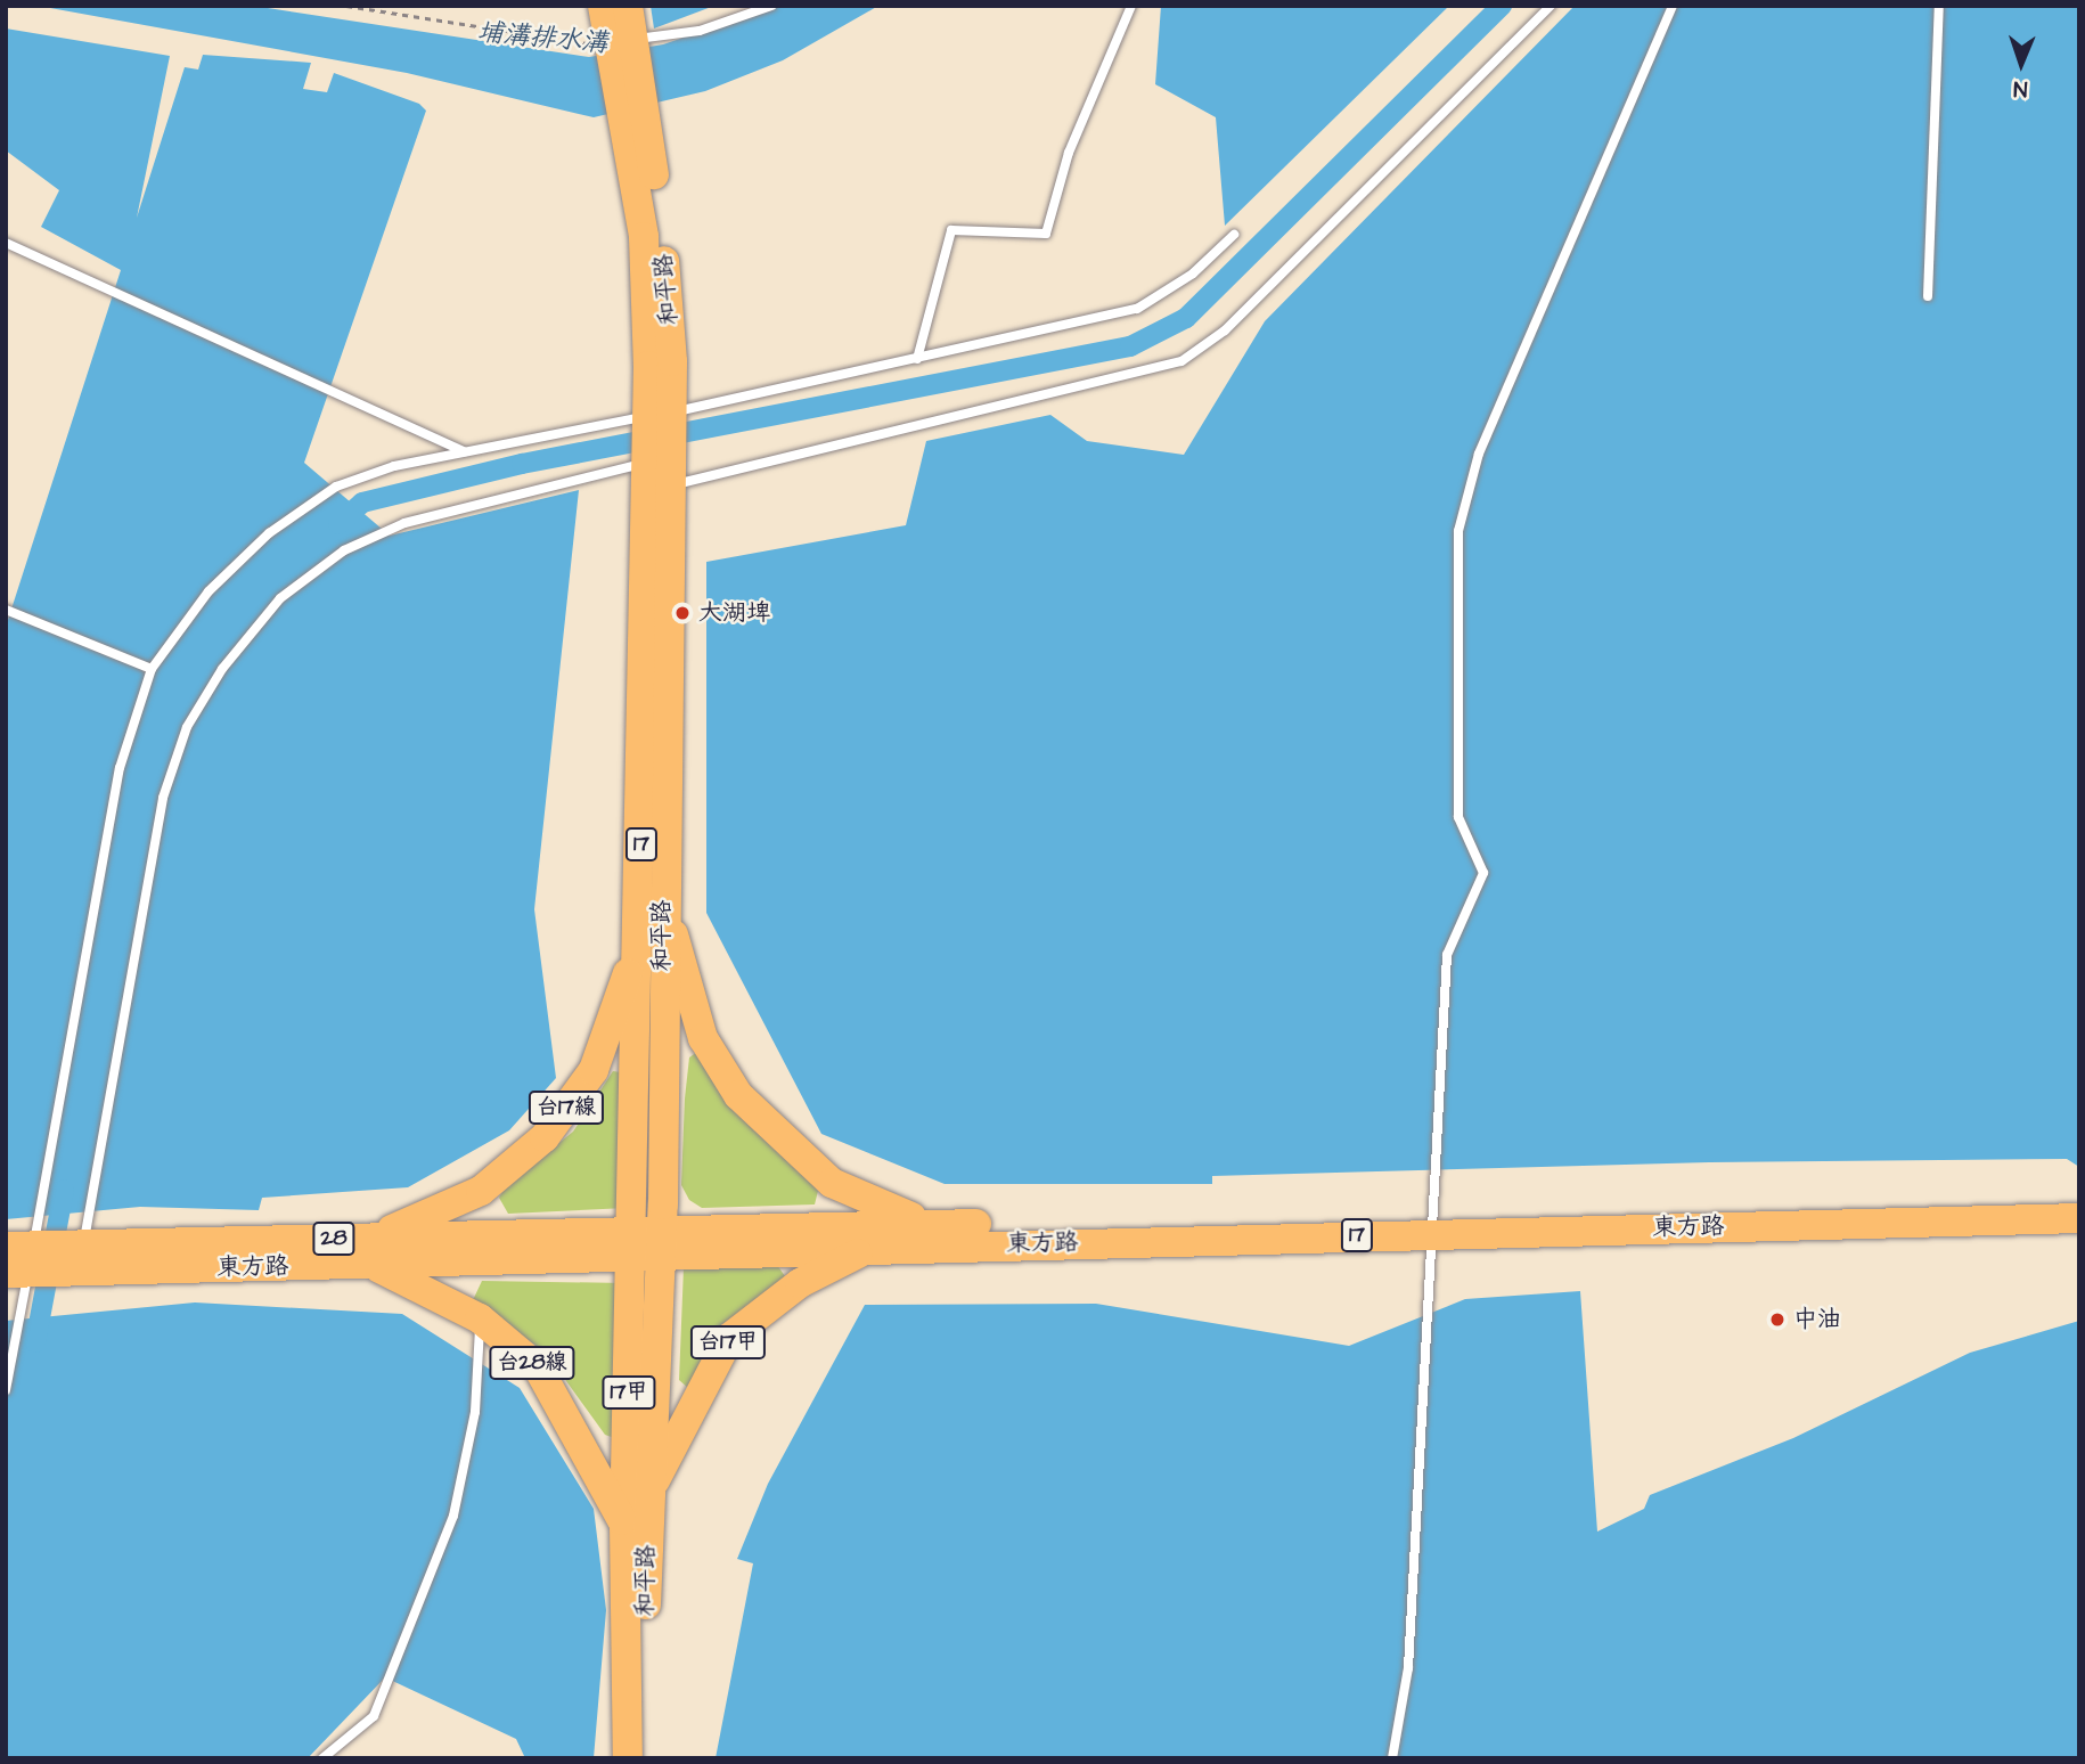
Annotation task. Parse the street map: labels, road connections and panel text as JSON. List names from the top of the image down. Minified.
{"streets":{"main road":["和平路","17","台17線","東方路","28","台17甲","台28線","17甲"]},"crossings":[["和平路","17"],["和平路","台17線"],["和平路","東方路"],["和平路","台17甲"],["和平路","台28線"],["台17線","東方路"],["台17線","台28線"],["東方路","台17甲"],["東方路","台28線"]],"water":["埔溝排水溝"],"places":["大湖埤","中油"],"north":"bottom"}
